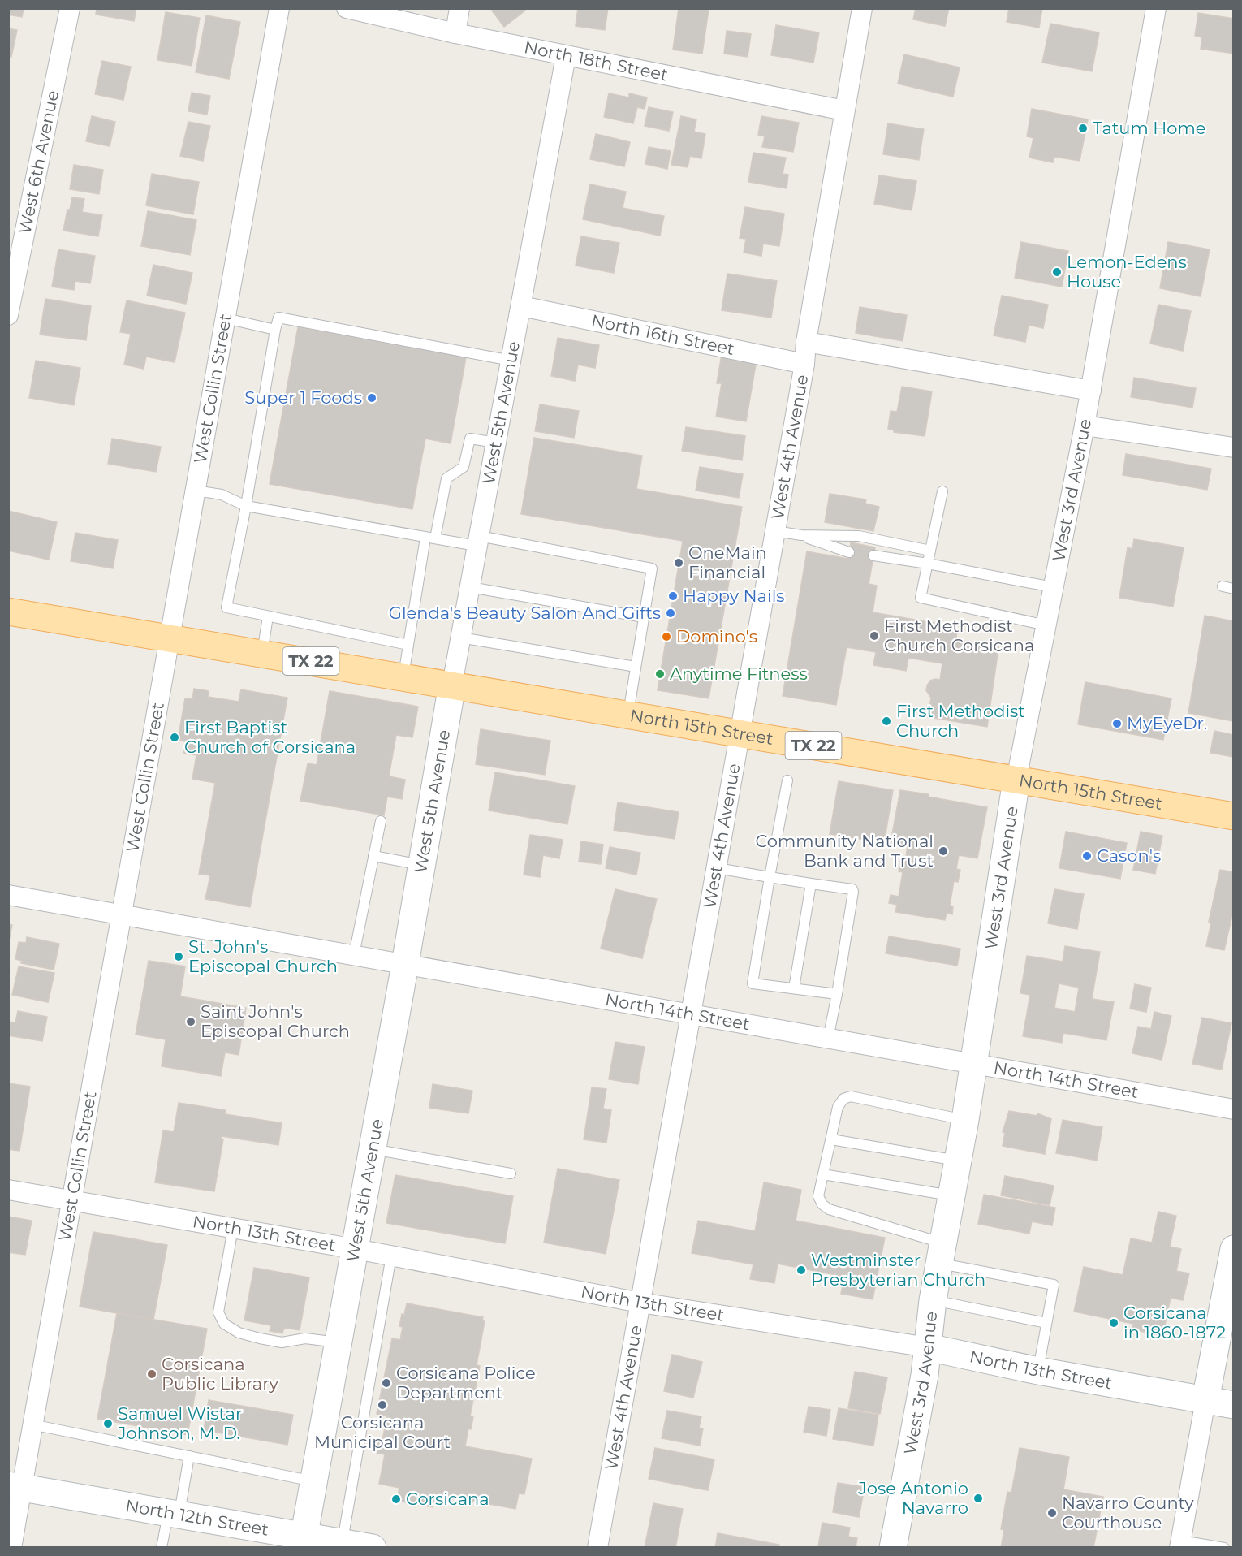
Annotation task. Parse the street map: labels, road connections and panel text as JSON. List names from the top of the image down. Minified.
{"streets":{"main road":["TX 22","North 15th Street"],"street":["North 18th Street","West 6th Avenue","North 16th Street","West Collin Street","West 5th Avenue","West 4th Avenue","West 3rd Avenue","North 14th Street","North 13th Street","North 12th Street"]},"crossings":[["North 18th Street","West 5th Avenue"],["North 18th Street","West 4th Avenue"],["North 16th Street","West 5th Avenue"],["North 16th Street","West 4th Avenue"],["West Collin Street","TX 22"],["West Collin Street","North 15th Street"],["West Collin Street","North 14th Street"],["West Collin Street","North 13th Street"],["West Collin Street","North 12th Street"],["West 5th Avenue","North 15th Street"],["West 5th Avenue","North 14th Street"],["West 5th Avenue","North 13th Street"],["West 5th Avenue","North 12th Street"],["West 4th Avenue","North 15th Street"],["West 4th Avenue","North 14th Street"],["West 4th Avenue","North 13th Street"],["West 3rd Avenue","North 15th Street"],["West 3rd Avenue","North 14th Street"],["West 3rd Avenue","North 13th Street"],["TX 22","North 15th Street"]],"places":["Tatum Home","Lemon-Edens House","Super 1 Foods","OneMain Financial","Happy Nails","Glenda's Beauty Salon And Gifts","First Methodist Church Corsicana","Domino's","Anytime Fitness","First Methodist Church","MyEyeDr.","First Baptist Church of Corsicana","Community National Bank and Trust","Cason's","St. John's Episcopal Church","Saint John's Episcopal Church","Westminster Presbyterian Church","Corsicana in 1860-1872","Corsicana Public Library","Corsicana Police Department","Corsicana Municipal Court","Samuel Wistar Johnson, M. D.","Jose Antonio Navarro","Corsicana","Navarro County Courthouse"]}
